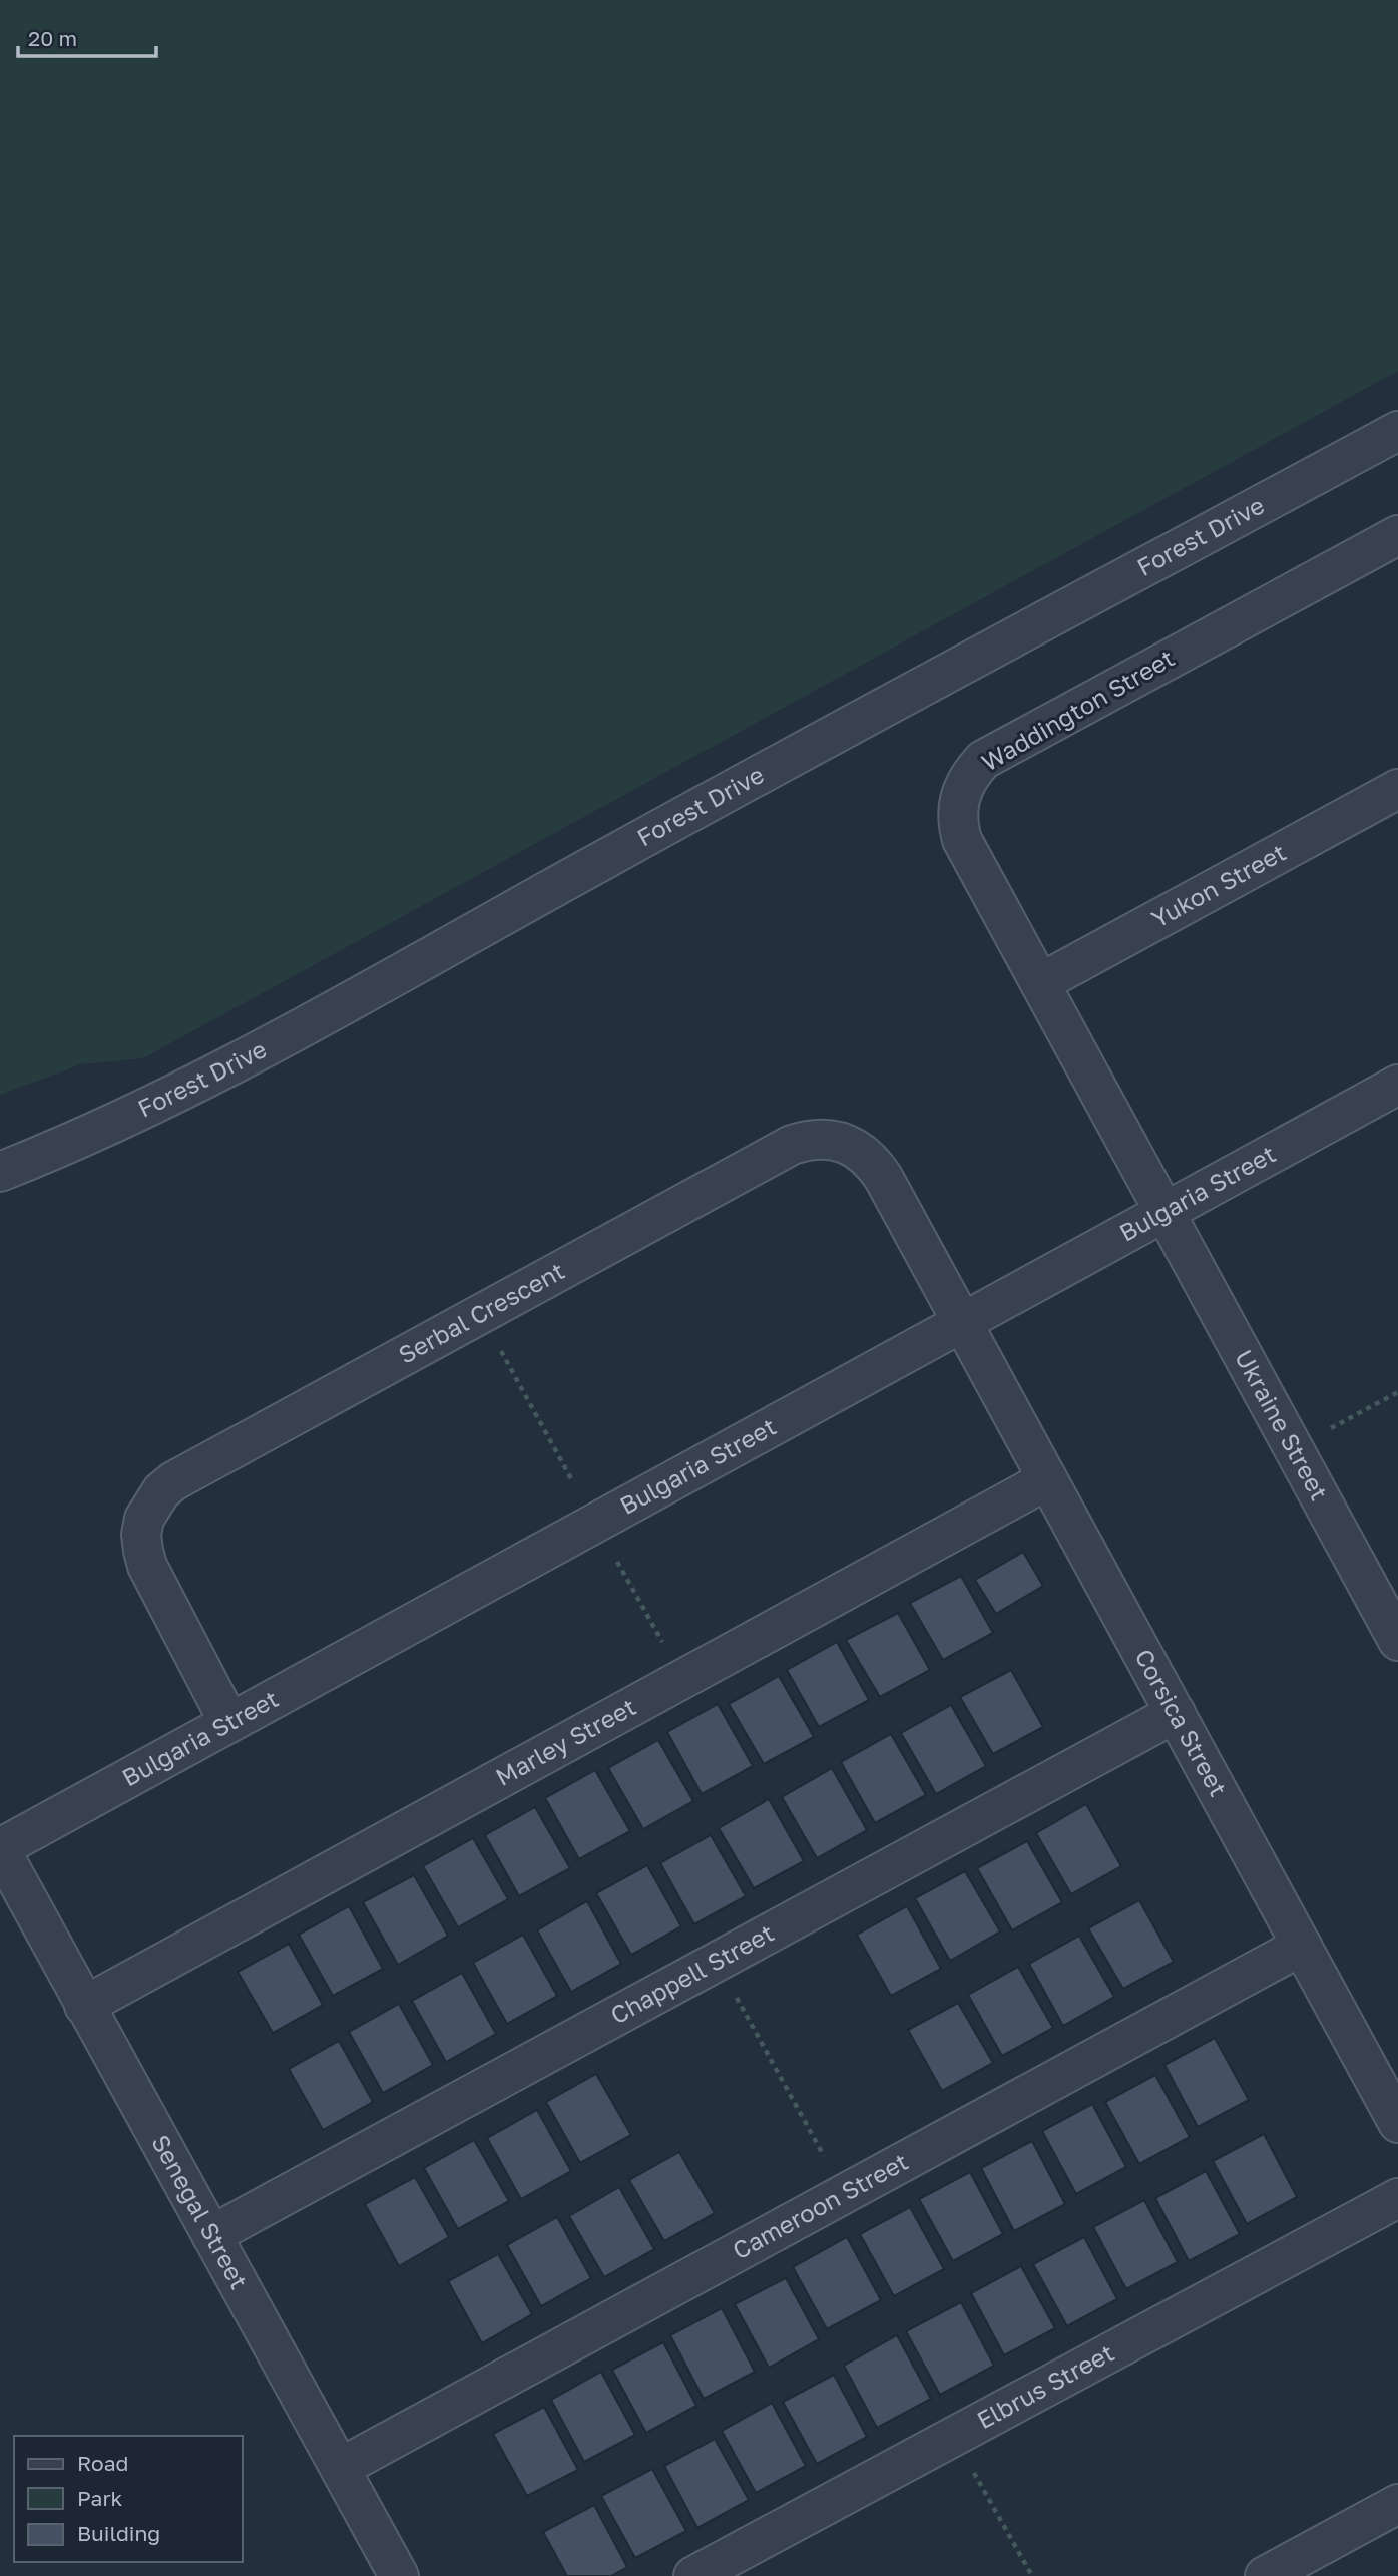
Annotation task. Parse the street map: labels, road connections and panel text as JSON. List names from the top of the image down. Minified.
{"streets":{"street":["Forest Drive","Waddington Street","Yukon Street","Bulgaria Street","Serbal Crescent","Ukraine Street","Corsica Street","Marley Street","Chappell Street","Cameroon Street","Senegal Street","Elbrus Street"]},"crossings":[["Waddington Street","Yukon Street"],["Waddington Street","Bulgaria Street"],["Waddington Street","Ukraine Street"],["Bulgaria Street","Serbal Crescent"],["Bulgaria Street","Ukraine Street"],["Bulgaria Street","Corsica Street"],["Bulgaria Street","Senegal Street"],["Serbal Crescent","Corsica Street"],["Corsica Street","Marley Street"],["Corsica Street","Chappell Street"],["Corsica Street","Cameroon Street"],["Marley Street","Senegal Street"],["Chappell Street","Senegal Street"],["Cameroon Street","Senegal Street"]],"legend":["Road","Park","Building"],"scale_bar":"20 m"}
